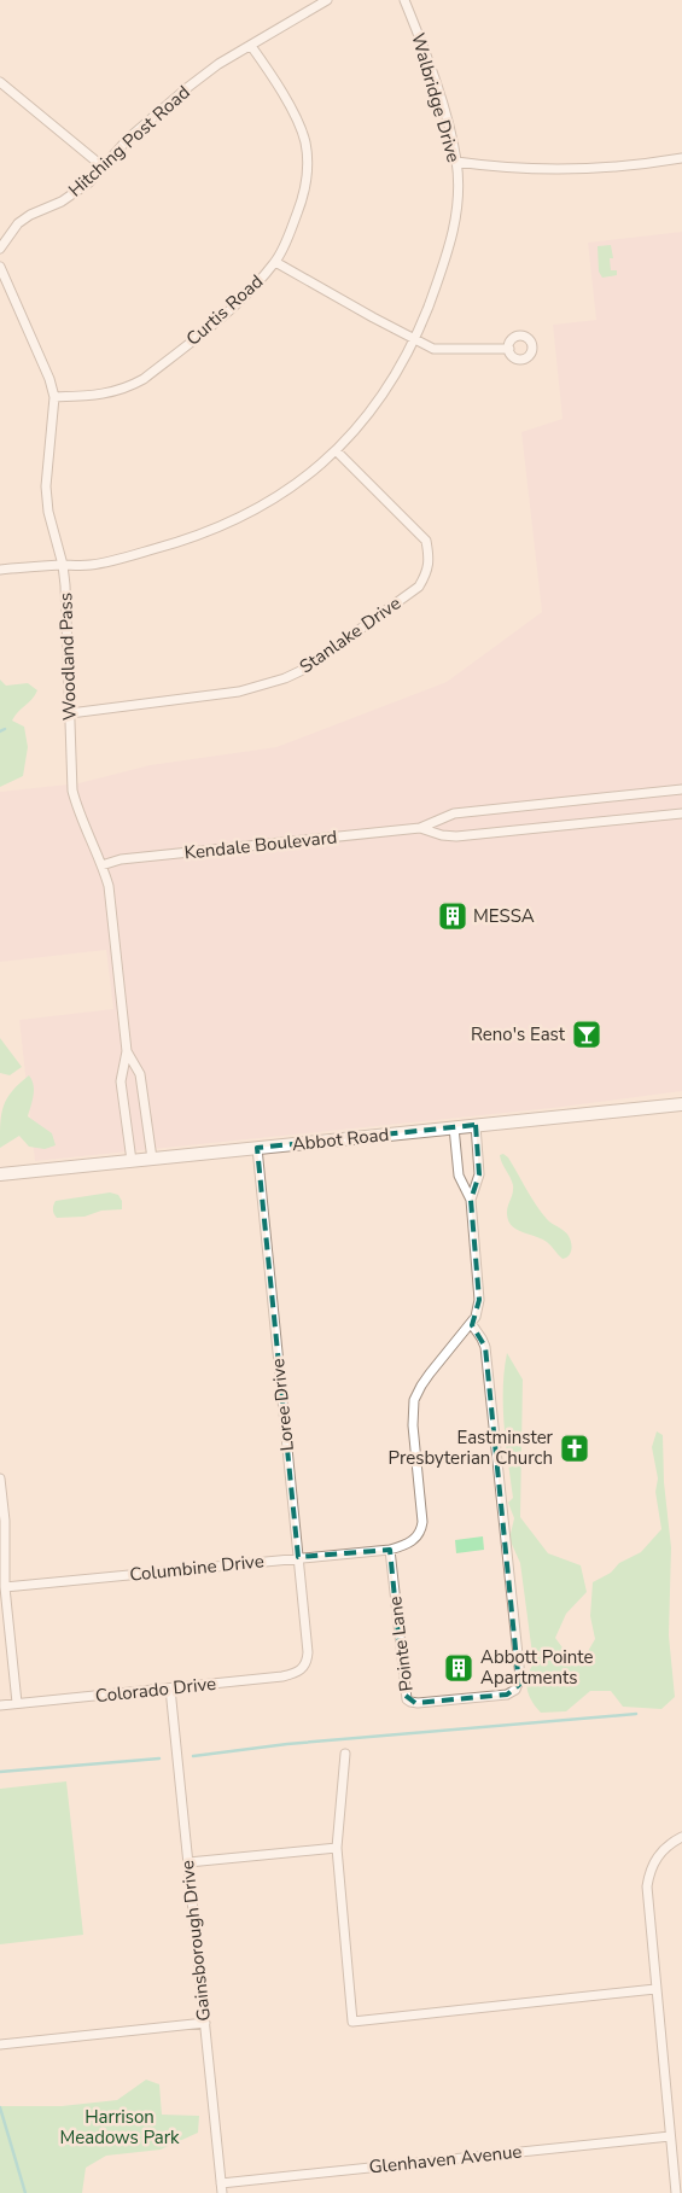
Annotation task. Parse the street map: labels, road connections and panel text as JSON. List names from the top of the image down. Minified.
{"streets":{"main road":["Abbot Road"],"street":["Walbridge Drive","Hitching Post Road","Curtis Road","Stanlake Drive","Woodland Pass","Kendale Boulevard","Loree Drive","Columbine Drive","Pointe Lane","Colorado Drive","Gainsborough Drive","Glenhaven Avenue"]},"crossings":[["Walbridge Drive","Stanlake Drive"],["Walbridge Drive","Woodland Pass"],["Hitching Post Road","Curtis Road"],["Curtis Road","Woodland Pass"],["Stanlake Drive","Woodland Pass"],["Woodland Pass","Kendale Boulevard"],["Woodland Pass","Abbot Road"],["Abbot Road","Loree Drive"],["Loree Drive","Columbine Drive"],["Loree Drive","Colorado Drive"],["Columbine Drive","Pointe Lane"],["Colorado Drive","Gainsborough Drive"],["Gainsborough Drive","Glenhaven Avenue"]],"parks":["Harrison Meadows Park"],"places":{"building":["MESSA","Abbott Pointe Apartments"],"bar":["Reno's East"],"church":["Eastminster Presbyterian Church"]}}
